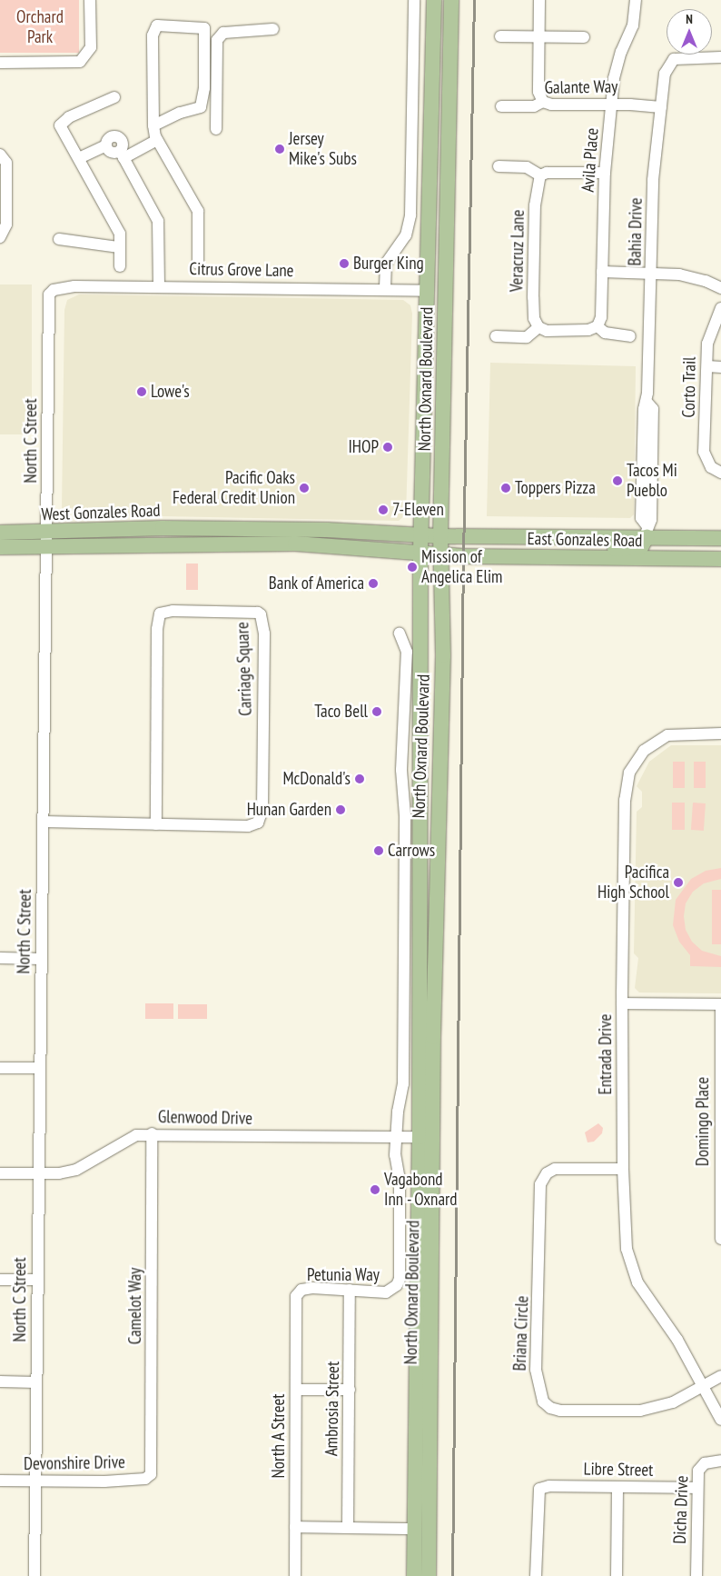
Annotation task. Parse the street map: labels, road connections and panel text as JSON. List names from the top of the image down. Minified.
{"streets":{"main road":["North Oxnard Boulevard","West Gonzales Road","East Gonzales Road"],"street":["Galante Way","Avila Place","Bahia Drive","Veracruz Lane","Citrus Grove Lane","Corto Trail","North C Street","Carriage Square","Entrada Drive","Glenwood Drive","Domingo Place","Petunia Way","Camelot Way","Briana Circle","Ambrosia Street","North A Street","Devonshire Drive","Libre Street","Dicha Drive"]},"crossings":[["Galante Way","Avila Place"],["Galante Way","Bahia Drive"],["Bahia Drive","East Gonzales Road"],["Citrus Grove Lane","North Oxnard Boulevard"],["Citrus Grove Lane","North C Street"],["North Oxnard Boulevard","West Gonzales Road"],["North Oxnard Boulevard","East Gonzales Road"],["North Oxnard Boulevard","Glenwood Drive"],["North C Street","West Gonzales Road"],["North C Street","Carriage Square"],["North C Street","Glenwood Drive"],["North C Street","Devonshire Drive"],["West Gonzales Road","East Gonzales Road"],["Entrada Drive","Briana Circle"],["Glenwood Drive","Petunia Way"],["Glenwood Drive","Camelot Way"],["Petunia Way","Ambrosia Street"],["Petunia Way","North A Street"],["Camelot Way","Devonshire Drive"],["Libre Street","Dicha Drive"]],"parks":["Orchard Park"],"places":["Jersey Mike's Subs","Burger King","Lowe's","IHOP","Tacos Mi Pueblo","Pacific Oaks Federal Credit Union","Toppers Pizza","7-Eleven","Mission of Angelica Elim","Bank of America","Taco Bell","McDonald's","Hunan Garden","Carrows","Pacifica High School","Vagabond Inn - Oxnard"],"north":"top"}
